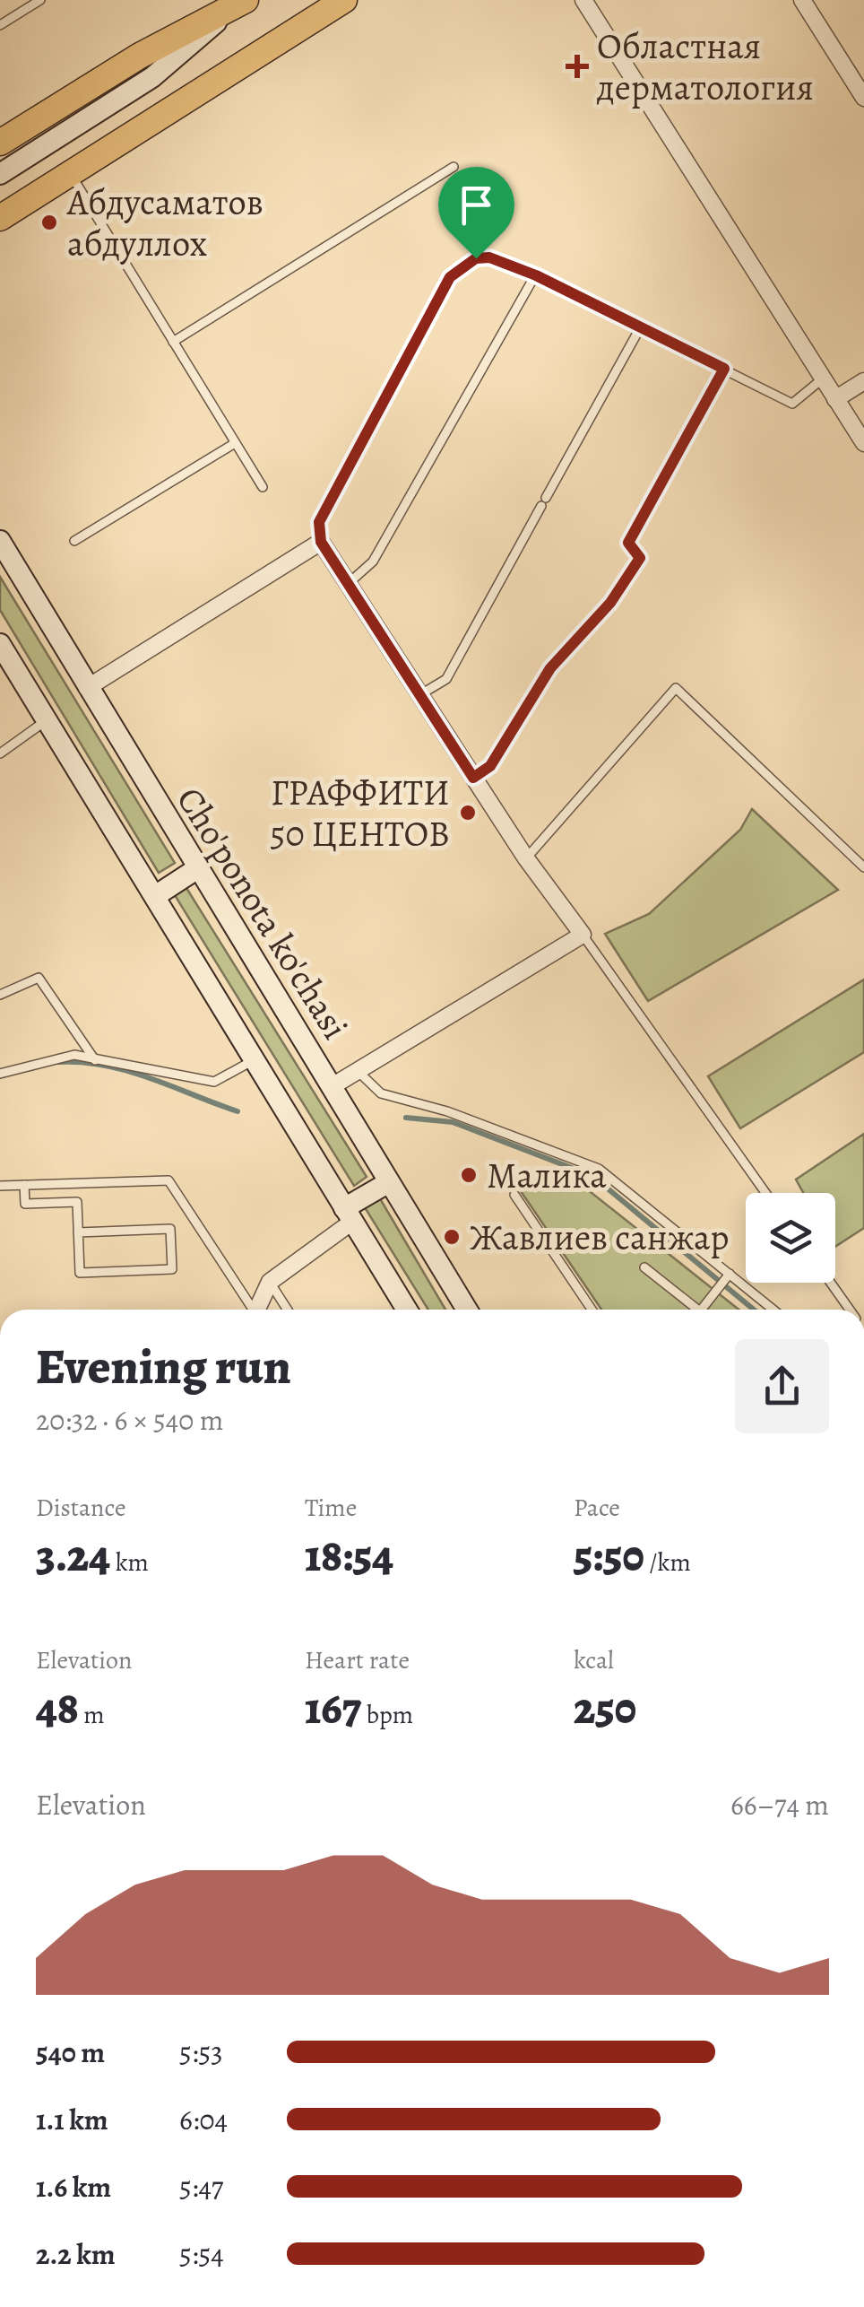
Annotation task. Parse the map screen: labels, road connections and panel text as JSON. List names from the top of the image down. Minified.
{"streets":{"main road":["Cho'ponota ko'chasi"]},"places":{"health":["Областная дерматология"],"other":["Абдусаматов абдуллох","ГРАФФИТИ 50 ЦЕНТОВ","Малика","Жавлиев санжар"]},"page":{"heading":["Evening run","20:32 · 6 × 540 m"],"stats":[["Distance","3.24 km"],["Time","18:54"],["Pace","5:50 /km"],["Elevation","48 m"],["Heart rate","167 bpm"],["kcal","250"]],"chart":["Elevation","66–74 m"],"list":[{"name":"540 m","note":"5:53"},{"name":"1.1 km","note":"6:04"},{"name":"1.6 km","note":"5:47"},{"name":"2.2 km","note":"5:54"}]}}
